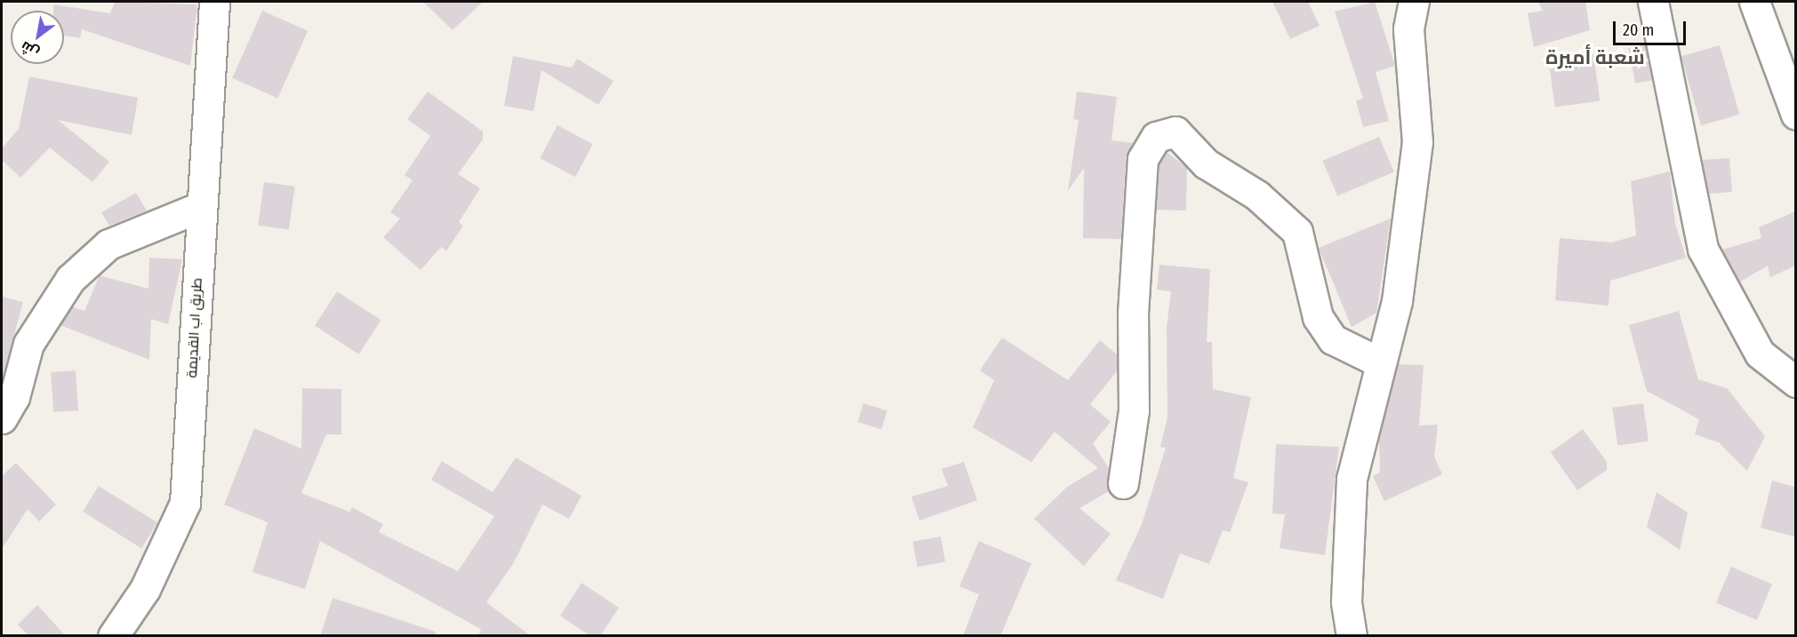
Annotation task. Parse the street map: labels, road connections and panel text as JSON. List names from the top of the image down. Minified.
{"streets":{"street":["طريق اب القديمة"]},"districts":["شعبة أميرة"],"scale_bar":"20 m","north":"bottom left"}
